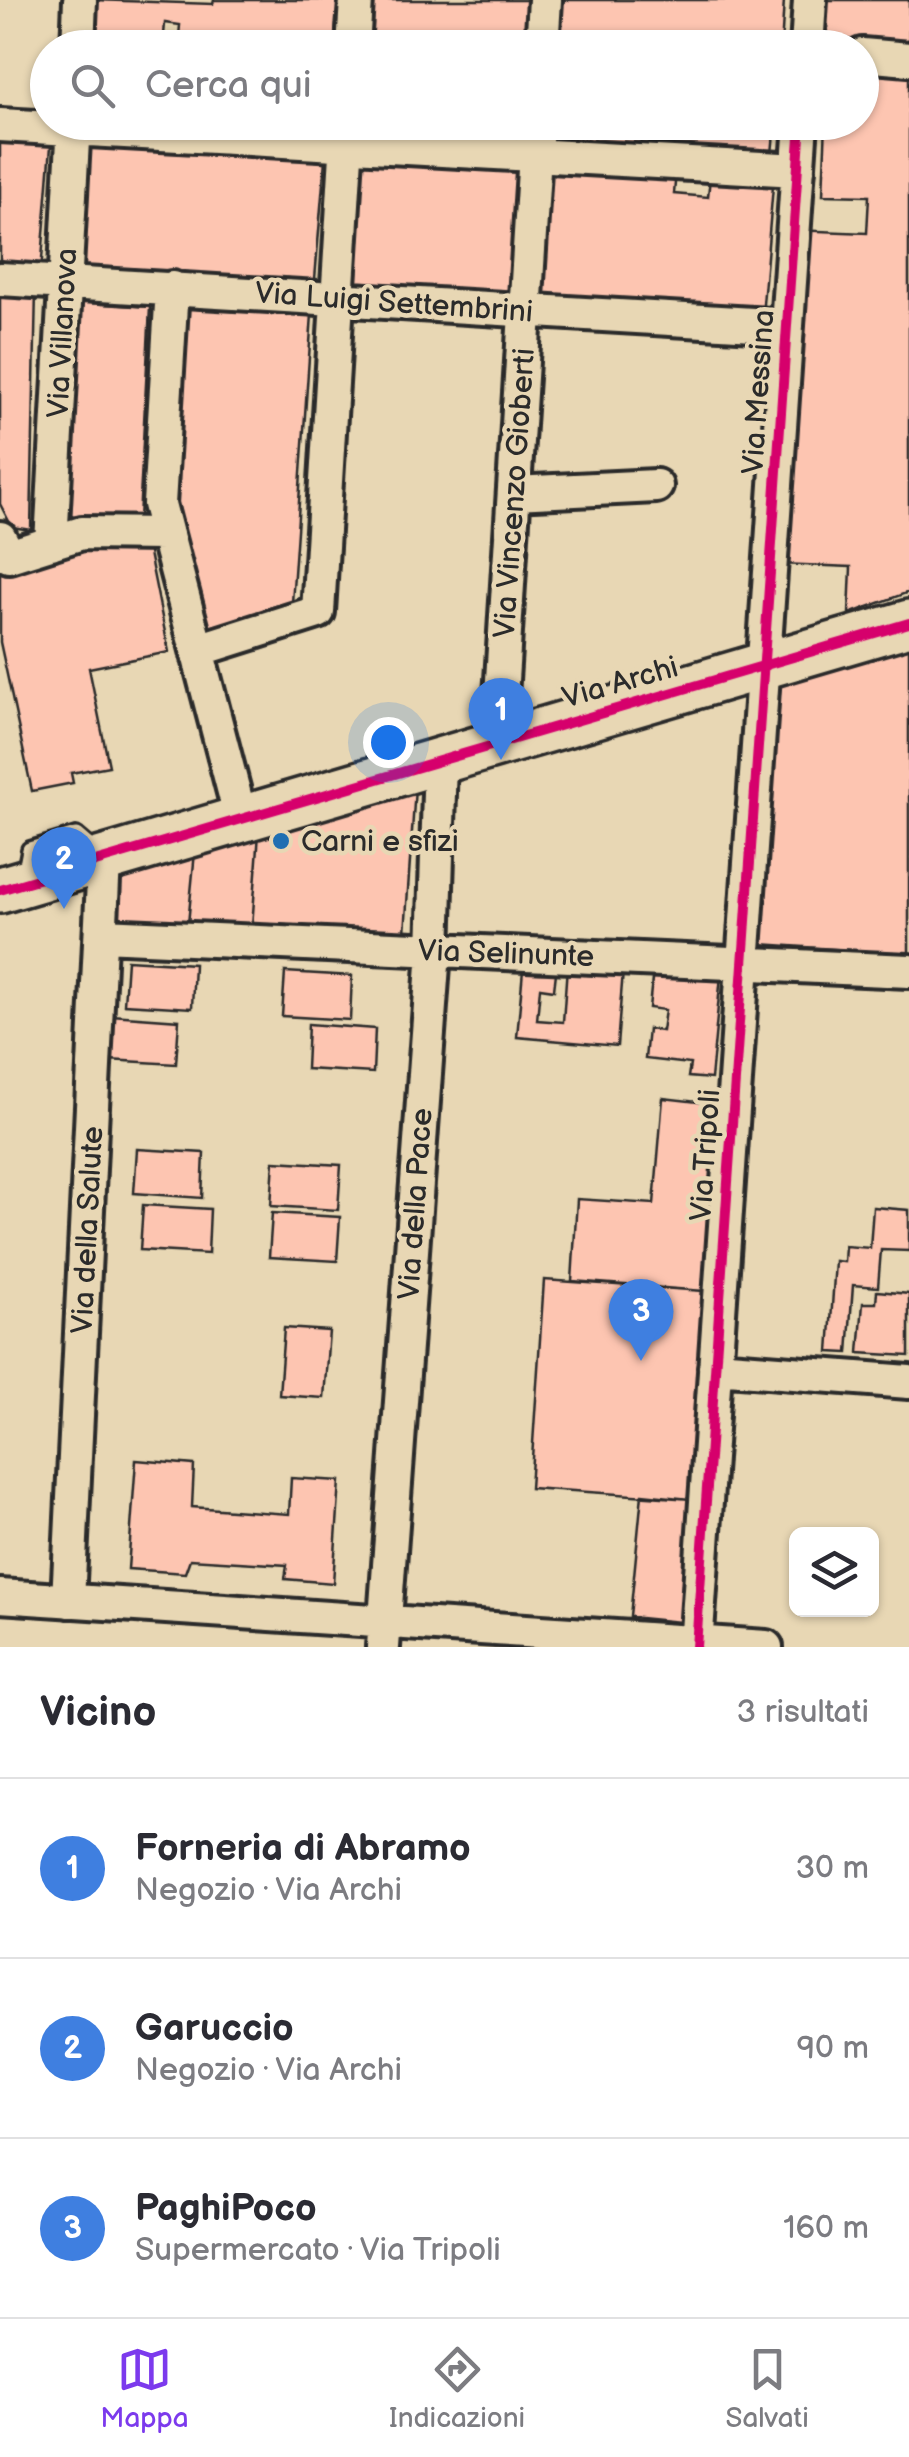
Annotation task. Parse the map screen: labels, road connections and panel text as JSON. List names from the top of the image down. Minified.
{"streets":{"street":["Via Luigi Settembrini","Via Villanova","Via Messina","Via Vincenzo Gioberti","Via Archi","Via Selinunte","Via Tripoli","Via della Pace","Via della Salute"]},"crossings":[["Via Luigi Settembrini","Via Villanova"],["Via Luigi Settembrini","Via Messina"],["Via Luigi Settembrini","Via Vincenzo Gioberti"],["Via Messina","Via Archi"],["Via Messina","Via Tripoli"],["Via Vincenzo Gioberti","Via Archi"],["Via Archi","Via Tripoli"],["Via Archi","Via della Pace"],["Via Archi","Via della Salute"],["Via Selinunte","Via Tripoli"],["Via Selinunte","Via della Pace"],["Via Selinunte","Via della Salute"]],"places":["Carni e sfizi"],"page":{"search":"Cerca qui","pins":["1","2","3"],"heading":["Vicino","3 risultati"],"list":[{"mark":"1","name":"Forneria di Abramo","note":"Negozio · Via Archi","value":"30 m"},{"mark":"2","name":"Garuccio","note":"Negozio · Via Archi","value":"90 m"},{"mark":"3","name":"PaghiPoco","note":"Supermercato · Via Tripoli","value":"160 m"}],"nav":["Mappa","Indicazioni","Salvati"]}}
